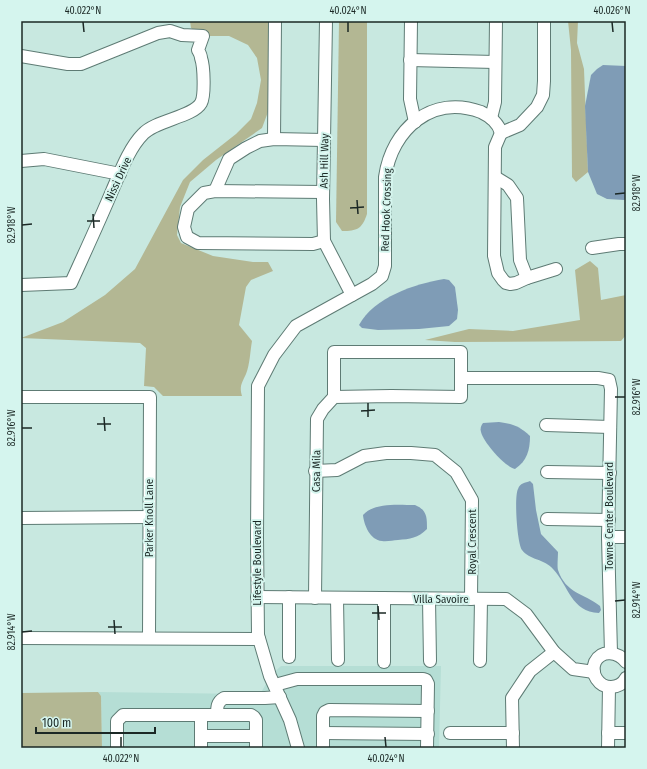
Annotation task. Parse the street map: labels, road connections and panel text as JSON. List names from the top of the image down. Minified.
{"streets":{"street":["Ash Hill Way","Nissi Drive","Red Hook Crossing","Casa Mila","Towne Center Boulevard","Parker Knoll Lane","Royal Crescent","Lifestyle Boulevard","Villa Savoire"]},"crossings":[["Ash Hill Way","Red Hook Crossing"],["Ash Hill Way","Lifestyle Boulevard"],["Red Hook Crossing","Lifestyle Boulevard"],["Casa Mila","Royal Crescent"],["Casa Mila","Villa Savoire"],["Royal Crescent","Villa Savoire"],["Lifestyle Boulevard","Villa Savoire"]],"scale_bar":"100 m","coordinates":["40.022°N","40.024°N","40.026°N","82.918°W","82.916°W","82.914°W"]}
